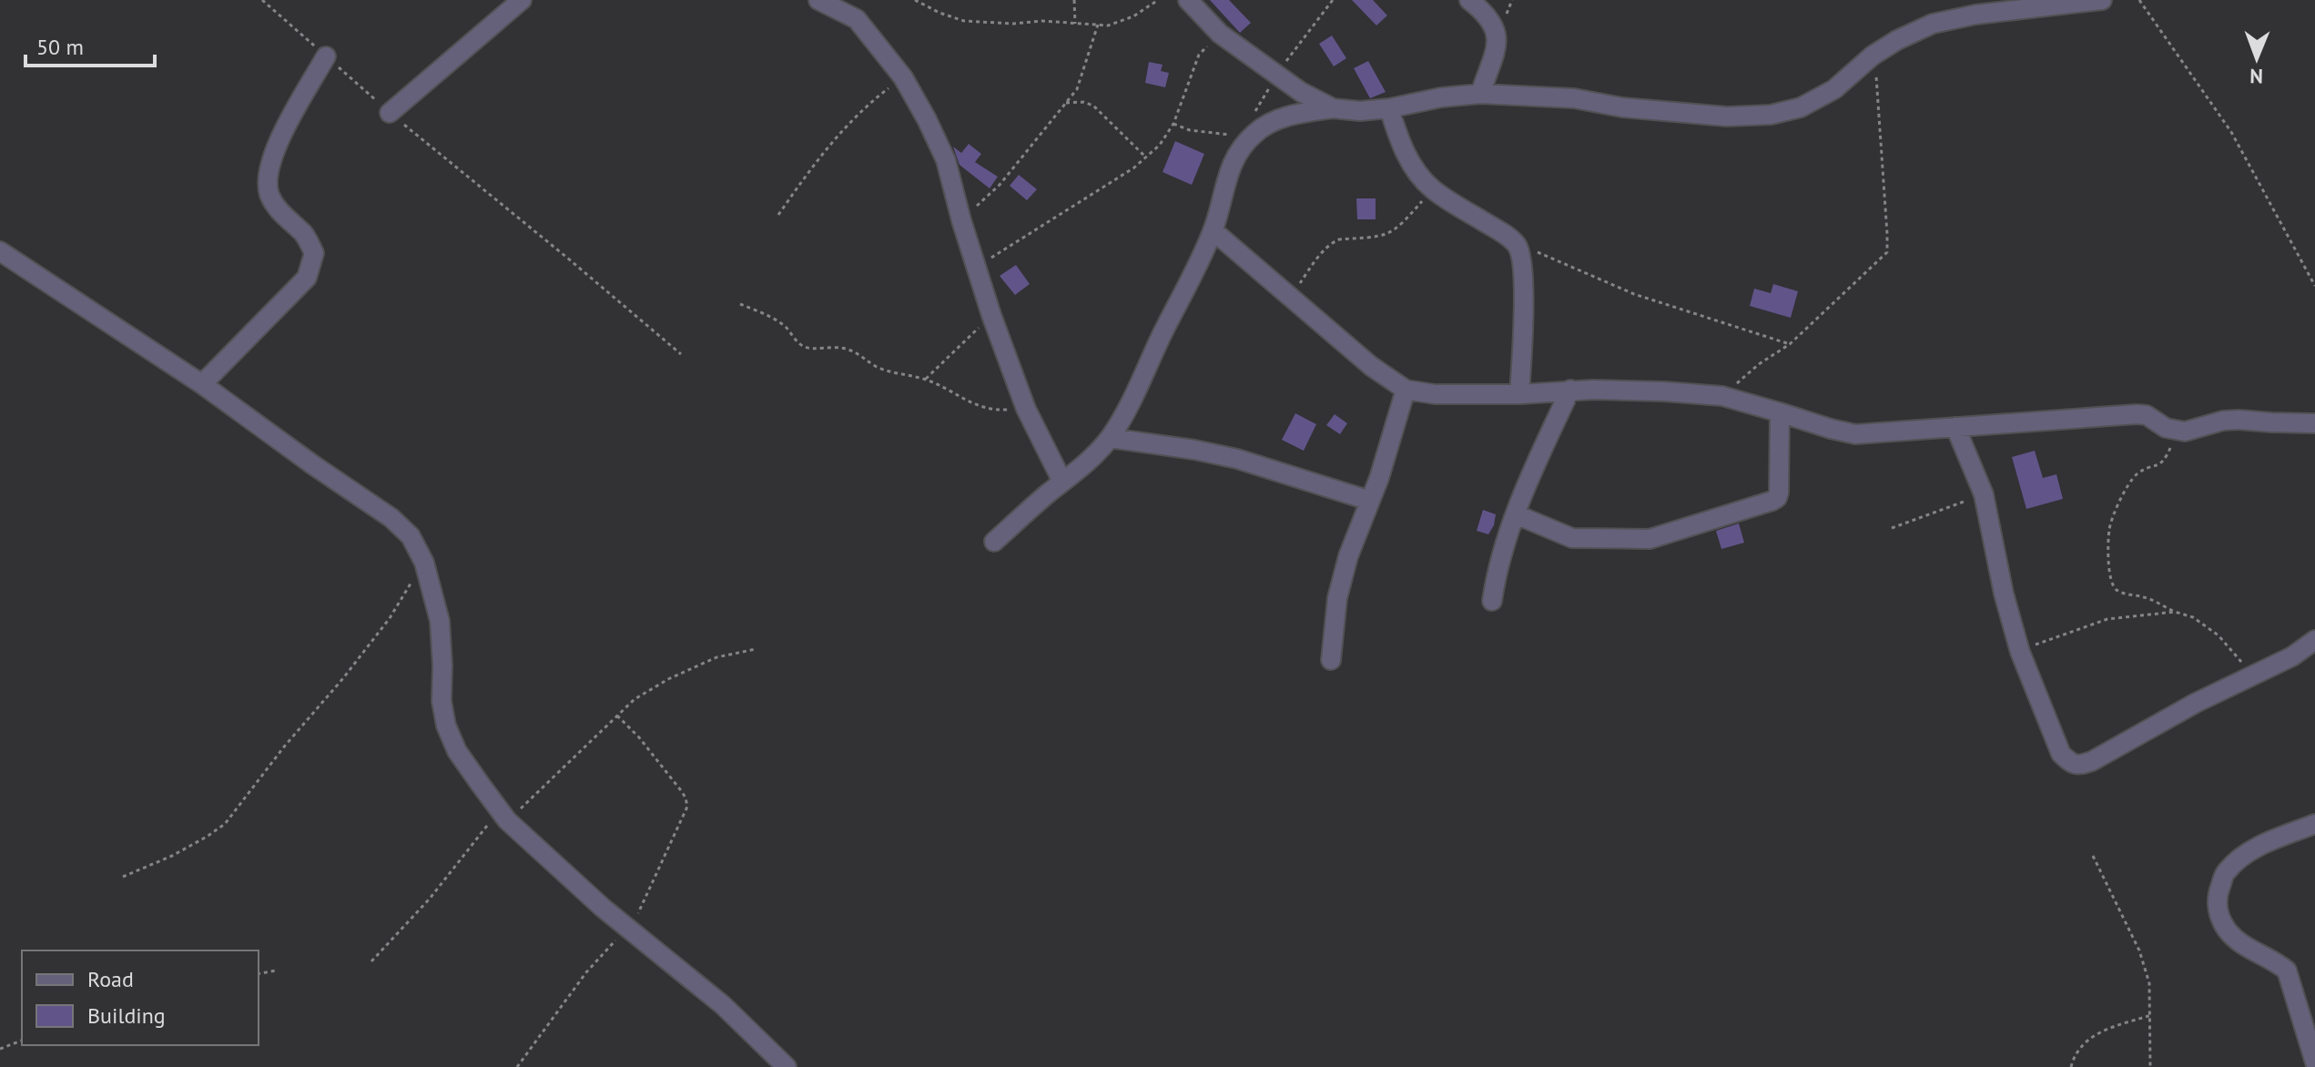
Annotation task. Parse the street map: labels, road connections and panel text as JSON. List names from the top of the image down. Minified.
{"legend":["Road","Building"],"scale_bar":"50 m","north":"bottom"}
